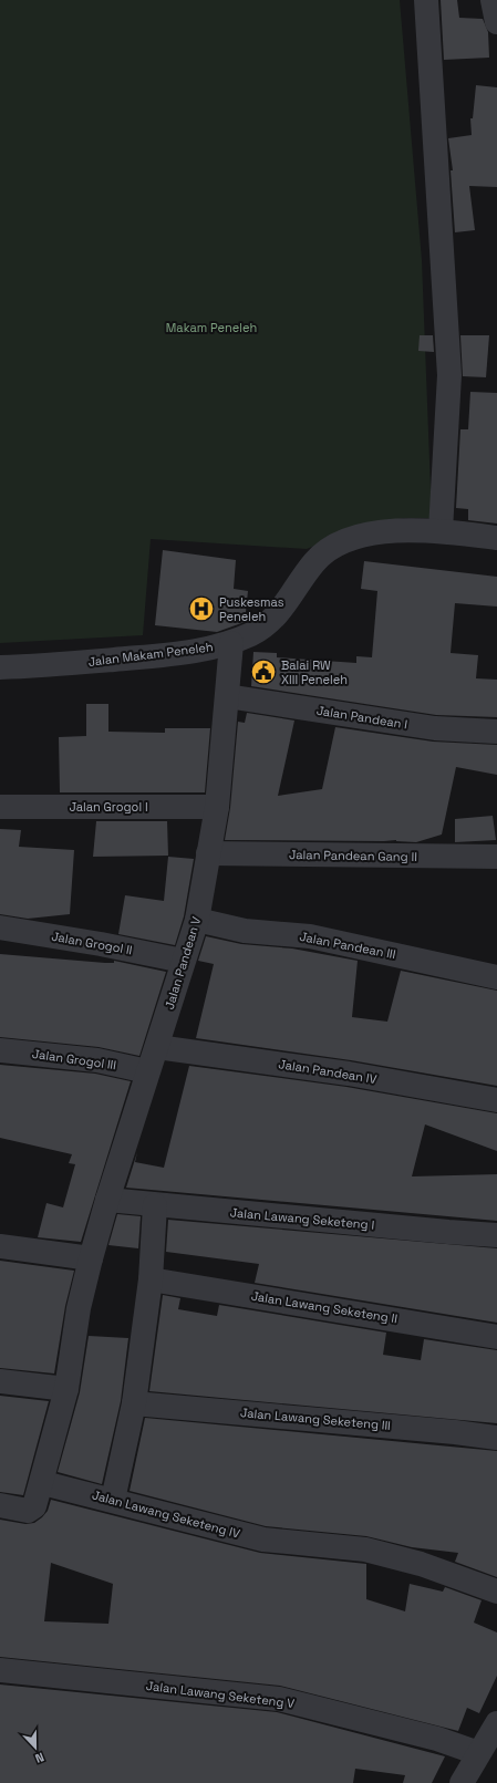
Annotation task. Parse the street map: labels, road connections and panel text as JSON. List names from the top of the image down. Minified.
{"streets":{"street":["Jalan Makam Peneleh","Jalan Pandean I","Jalan Grogol I","Jalan Pandean Gang II","Jalan Grogol II","Jalan Pandean III","Jalan Pandean V","Jalan Grogol III","Jalan Pandean IV","Jalan Lawang Seketeng I","Jalan Lawang Seketeng II","Jalan Lawang Seketeng III","Jalan Lawang Seketeng IV","Jalan Lawang Seketeng V"]},"crossings":[["Jalan Makam Peneleh","Jalan Pandean V"],["Jalan Pandean I","Jalan Pandean V"],["Jalan Grogol I","Jalan Pandean V"],["Jalan Pandean Gang II","Jalan Pandean V"],["Jalan Grogol II","Jalan Pandean V"],["Jalan Pandean III","Jalan Pandean V"],["Jalan Pandean V","Jalan Grogol III"],["Jalan Pandean V","Jalan Pandean IV"],["Jalan Pandean V","Jalan Lawang Seketeng I"]],"parks":["Makam Peneleh"],"places":{"hospital":["Puskesmas Peneleh"],"public building":["Balai RW XIII Peneleh"]},"north":"bottom"}
